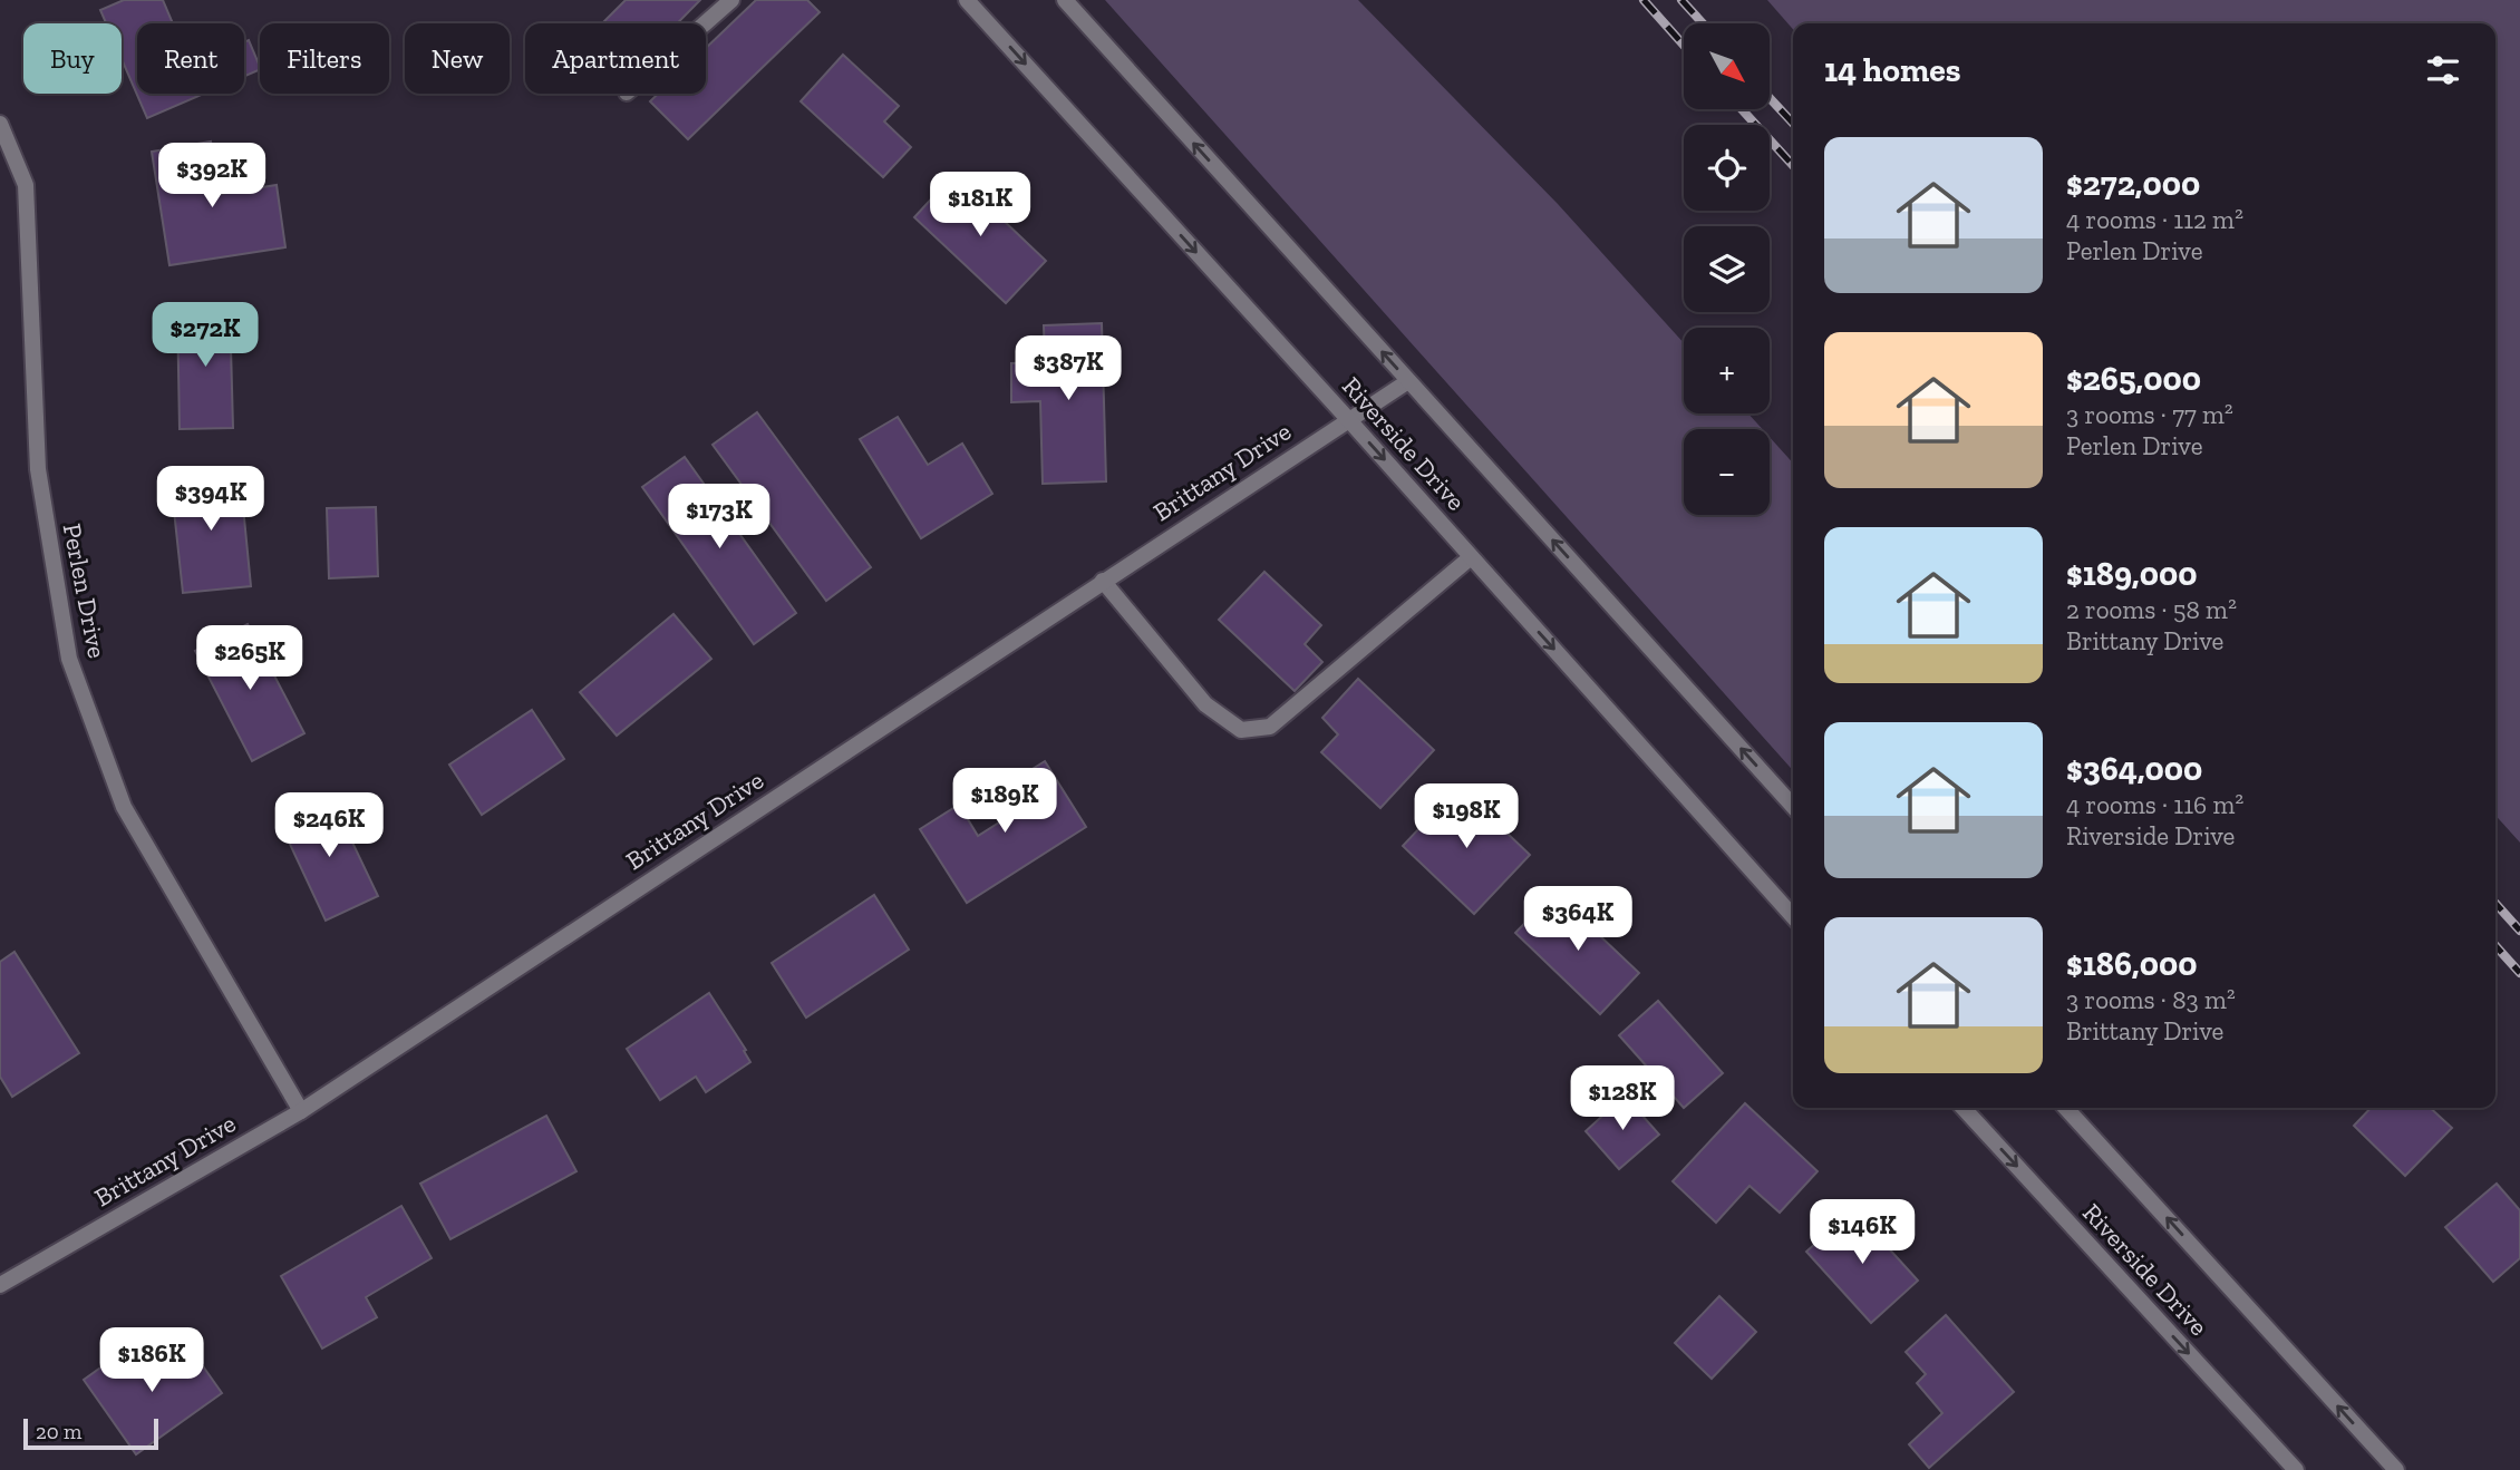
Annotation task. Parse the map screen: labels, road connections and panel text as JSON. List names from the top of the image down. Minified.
{"streets":{"street":["Riverside Drive","Brittany Drive","Perlen Drive"]},"crossings":[["Riverside Drive","Brittany Drive"],["Brittany Drive","Perlen Drive"]],"scale_bar":"20 m","north":"bottom right","page":{"map_buttons":["+","−"],"chip":["Buy","Rent","Filters","New","Apartment"],"heading":"14 homes","list":[{"name":"$272,000","note":"4 rooms · 112 m² · Perlen Drive"},{"name":"$265,000","note":"3 rooms · 77 m² · Perlen Drive"},{"name":"$189,000","note":"2 rooms · 58 m² · Brittany Drive"},{"name":"$364,000","note":"4 rooms · 116 m² · Riverside Drive"},{"name":"$186,000","note":"3 rooms · 83 m² · Brittany Drive"}],"price":["$392K","$181K","$272K","$387K","$394K","$173K","$265K","$189K","$198K","$246K","$364K","$128K","$146K","$186K"],"scale":"20 m"}}
